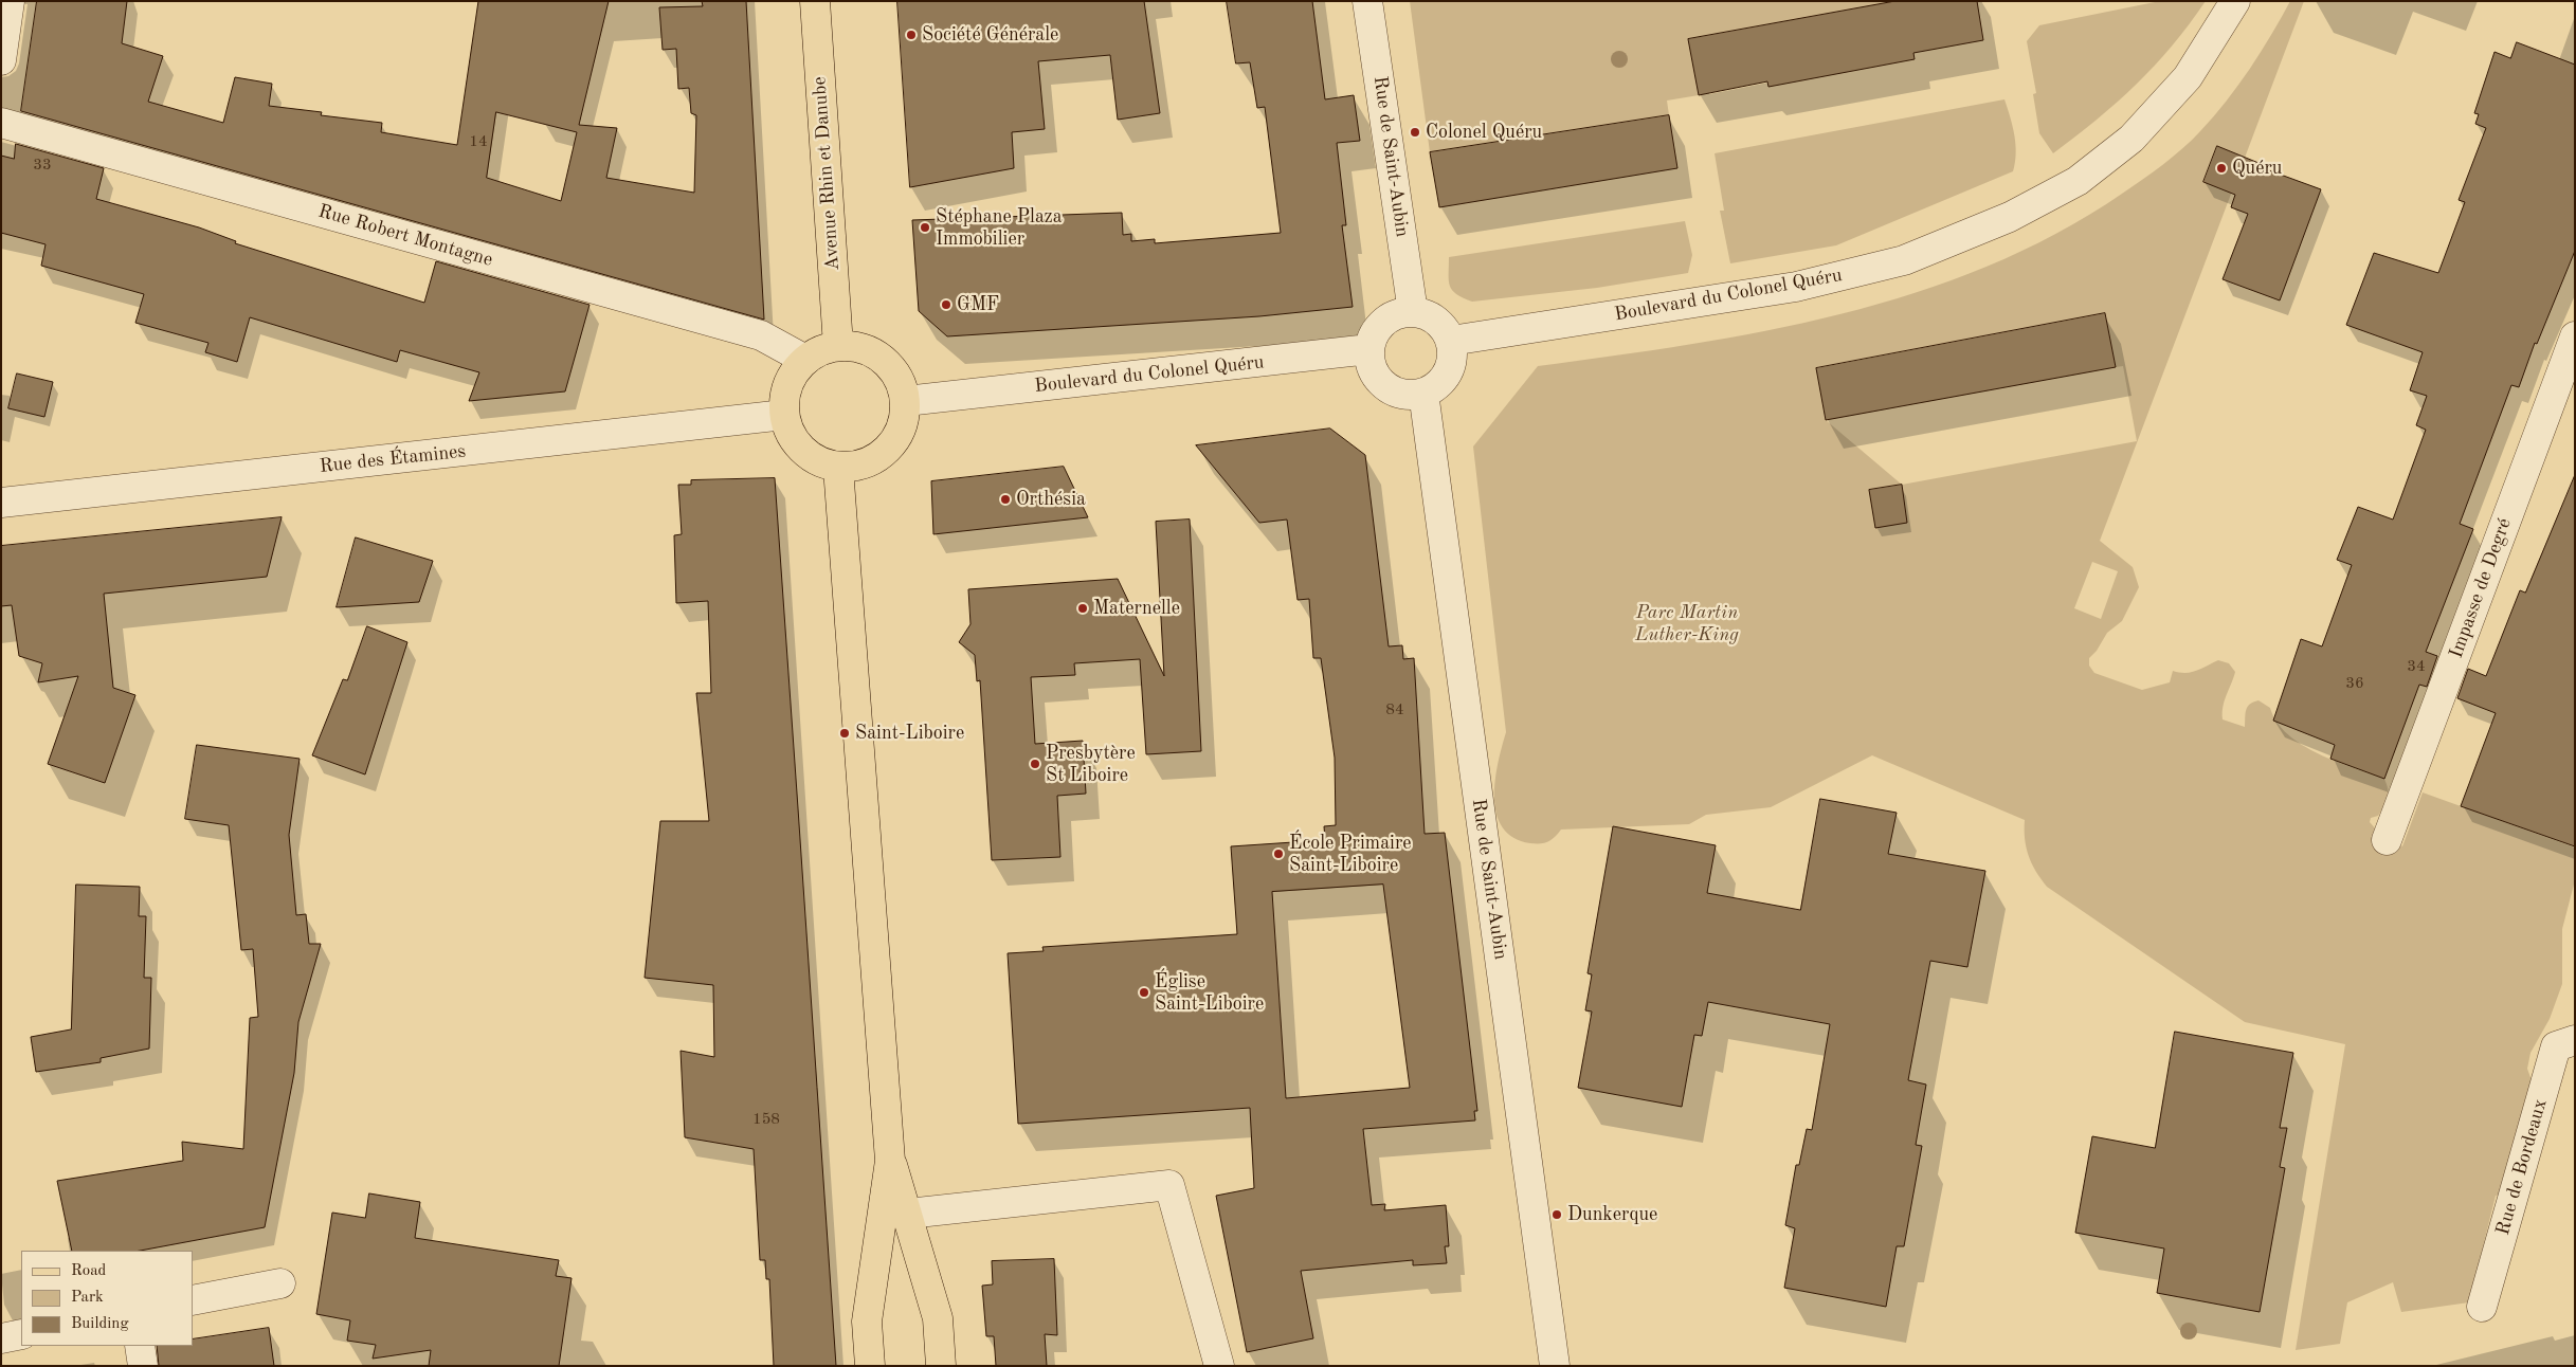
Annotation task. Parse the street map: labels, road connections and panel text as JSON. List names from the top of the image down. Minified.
{"streets":{"main road":["Avenue Rhin et Danube"],"street":["Rue de Saint-Aubin","Rue Robert Montagne","Boulevard du Colonel Quéru","Rue des Étamines","Impasse de Degré","Rue de Bordeaux"]},"crossings":[["Rue de Saint-Aubin","Boulevard du Colonel Quéru"],["Avenue Rhin et Danube","Rue Robert Montagne"],["Avenue Rhin et Danube","Boulevard du Colonel Quéru"],["Avenue Rhin et Danube","Rue des Étamines"],["Rue Robert Montagne","Boulevard du Colonel Quéru"],["Rue Robert Montagne","Rue des Étamines"],["Boulevard du Colonel Quéru","Rue des Étamines"]],"parks":["Parc Martin Luther-King"],"places":["Société Générale","Colonel Quéru","Quéru","Stéphane Plaza Immobilier","GMF","Orthésia","Maternelle","Saint-Liboire","Presbytère St Liboire","École Primaire Saint-Liboire","Église Saint-Liboire","Dunkerque"],"house_numbers":["14","33","34","36","84","158"],"legend":["Road","Park","Building"]}
